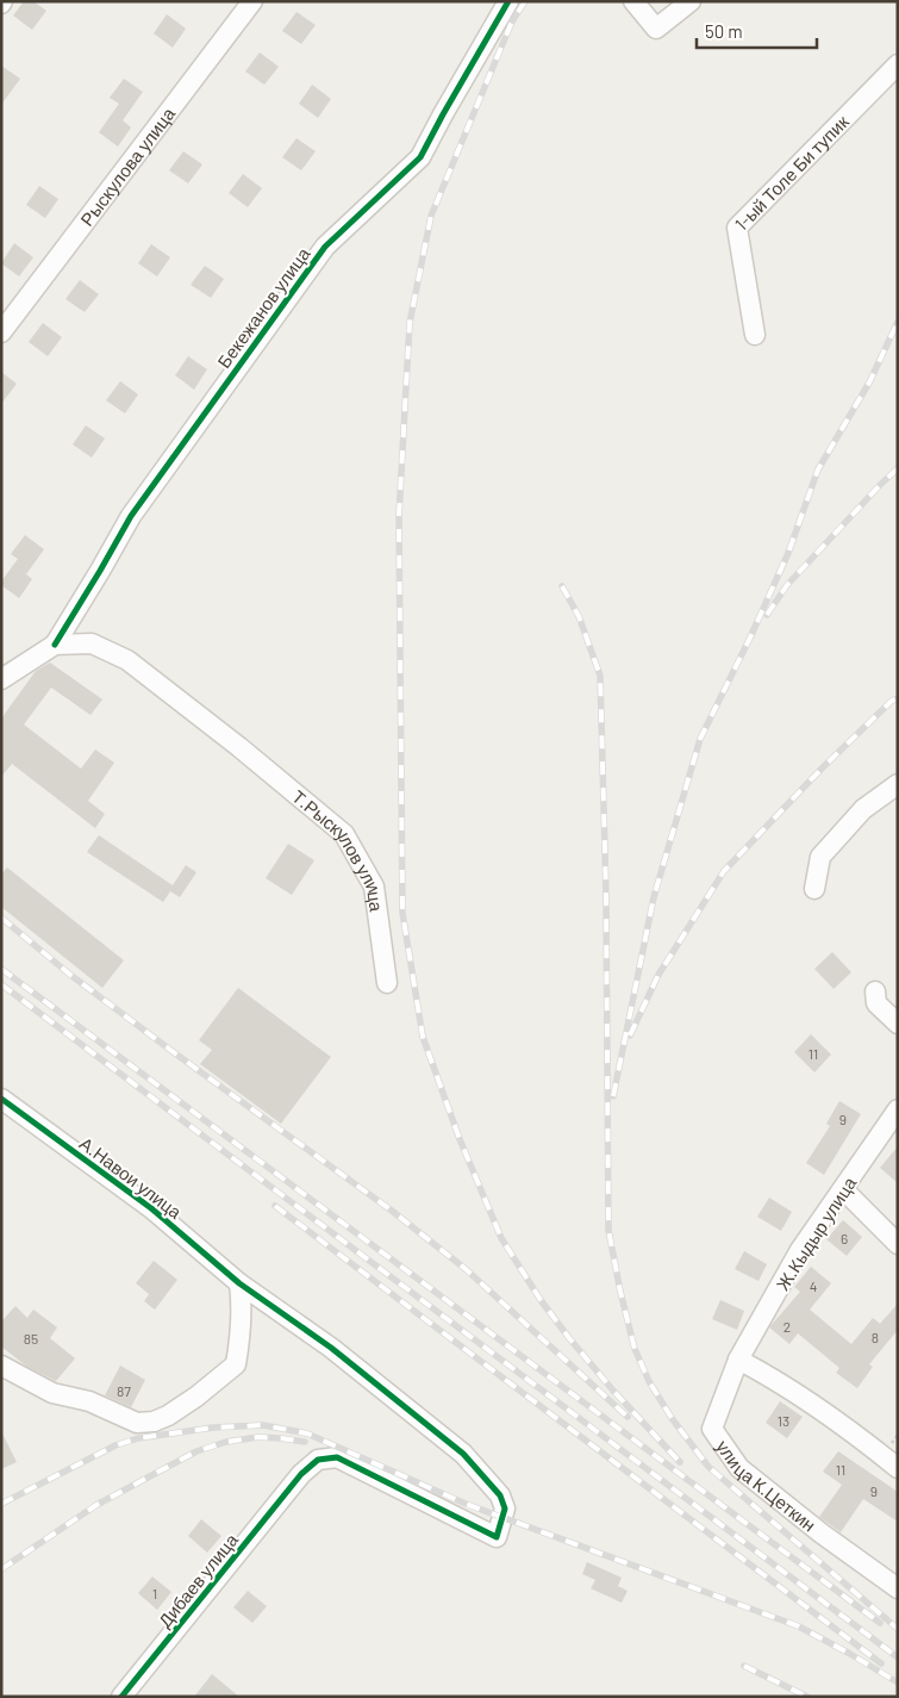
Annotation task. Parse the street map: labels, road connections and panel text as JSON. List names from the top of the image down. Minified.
{"streets":{"street":["Рыскулова улица","1-ый Толе Би тупик","Бекежанов улица","Т.Рыскулов улица","А.Навои улица","Ж.Кыдыр улица","улица К.Цеткин","Дибаев улица"]},"crossings":[["Бекежанов улица","Т.Рыскулов улица"],["А.Навои улица","Дибаев улица"],["Ж.Кыдыр улица","улица К.Цеткин"]],"house_numbers":["11","9","6","4","2","8","85","87","13","11","9","1"],"scale_bar":"50 m"}
